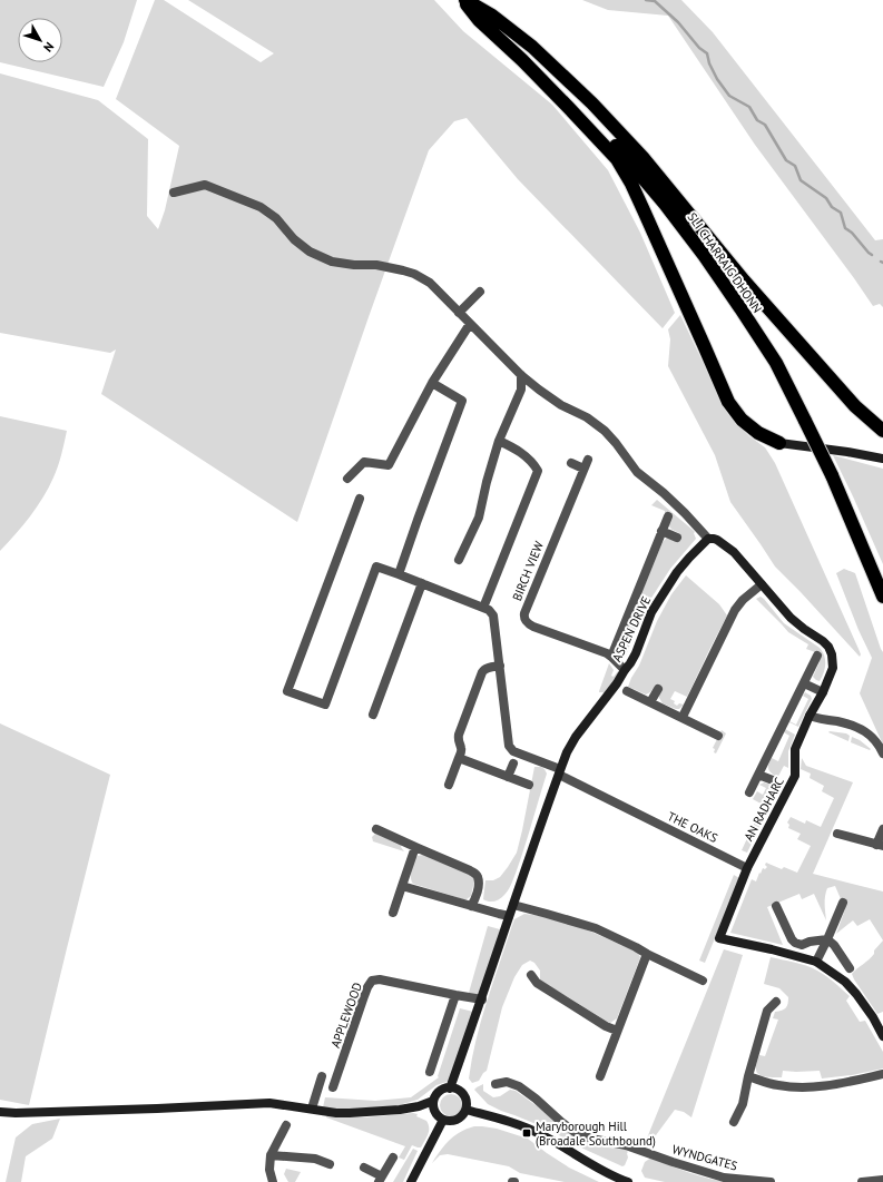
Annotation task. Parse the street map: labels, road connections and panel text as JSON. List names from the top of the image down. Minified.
{"streets":{"highway":["SLI CHARRAIG DHONN"],"street":["BIRCH VIEW","ASPEN DRIVE","AN RADHARC","THE OAKS","APPLEWOOD","WYNDGATES"]},"crossings":[["BIRCH VIEW","ASPEN DRIVE"],["ASPEN DRIVE","THE OAKS"],["ASPEN DRIVE","APPLEWOOD"],["AN RADHARC","THE OAKS"]],"places":{"transit":["Maryborough Hill (Broadale Southbound)"]},"north":"bottom right"}
